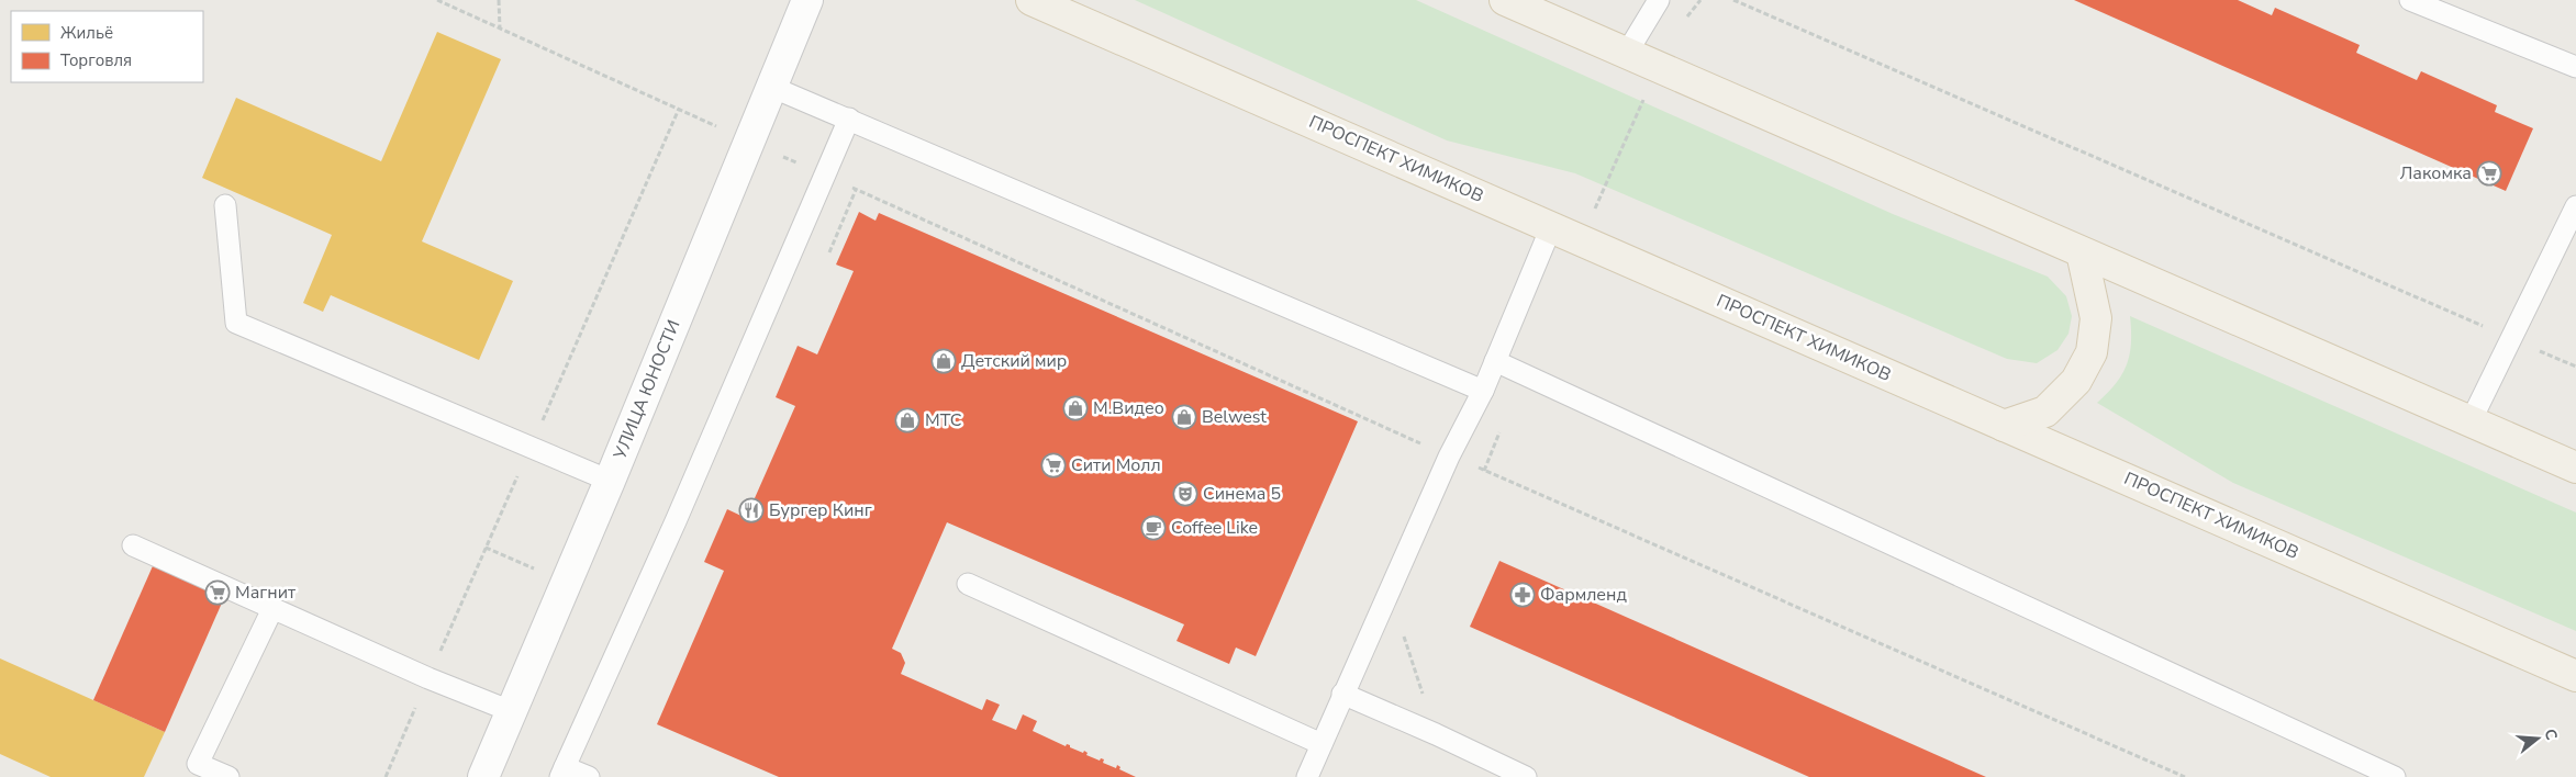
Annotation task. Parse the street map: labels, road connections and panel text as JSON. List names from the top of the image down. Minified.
{"streets":{"main road":["ПРОСПЕКТ ХИМИКОВ"],"street":["УЛИЦА ЮНОСТИ"]},"places":{"supermarket":["Лакомка","Сити Молл","Магнит"],"shop":["Детский мир","М.Видео","Belwest","МТС"],"theatre":["Синема 5"],"restaurant":["Бургер Кинг"],"cafe":["Coffee Like"],"pharmacy":["Фармленд"]},"legend":["Жильё","Торговля"],"north":"right"}
